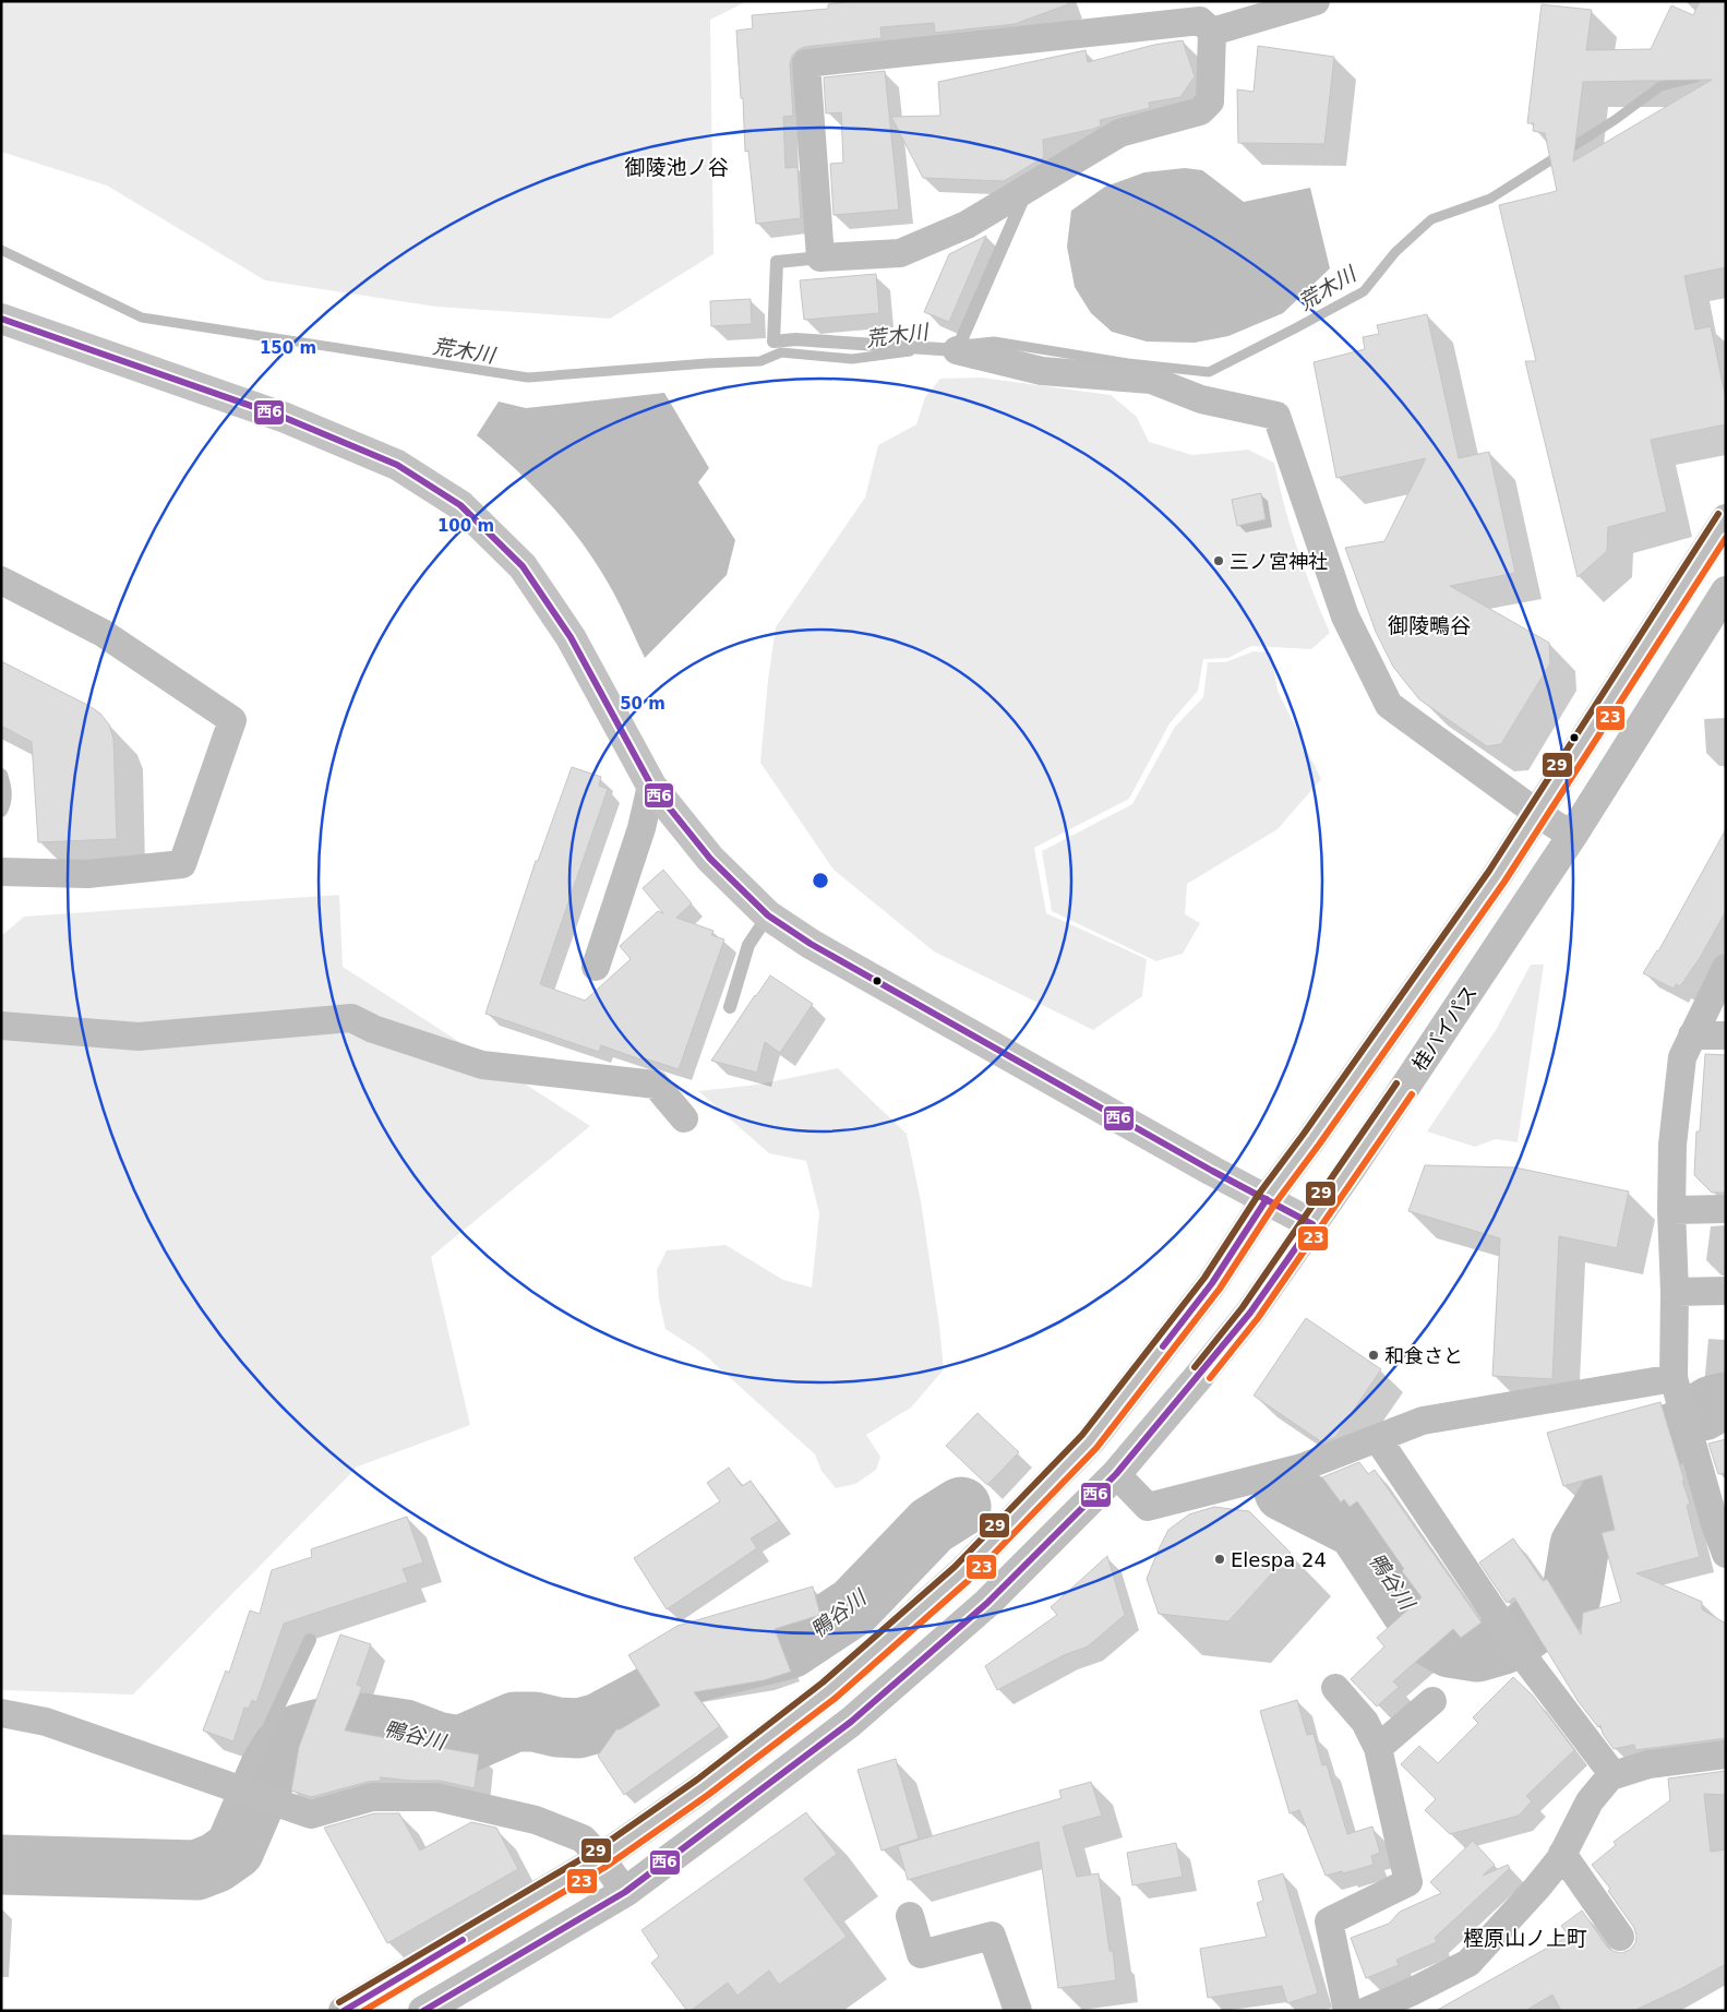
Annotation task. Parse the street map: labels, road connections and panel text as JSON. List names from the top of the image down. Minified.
{"streets":{"highway":["桂バイパス"]},"districts":["御陵池ノ谷","御陵鴫谷","樫原山ノ上町"],"water":["荒木川","鴨谷川"],"places":["三ノ宮神社","和食さと","Elespa 24"],"lines":["transit line 西6","transit line 29","transit line 23"],"rings":["150 m","100 m","50 m"]}
